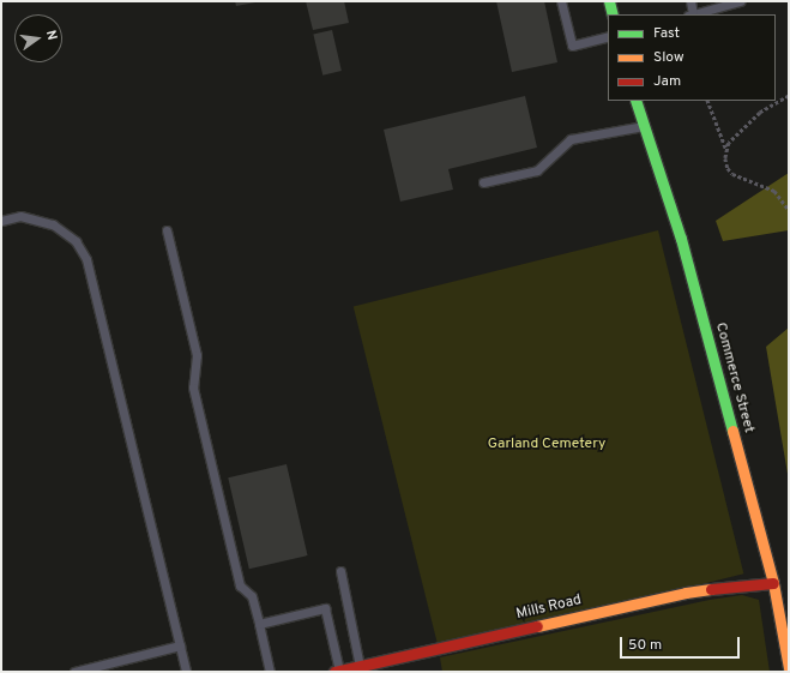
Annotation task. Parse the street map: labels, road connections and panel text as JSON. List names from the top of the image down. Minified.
{"streets":{"street":["Commerce Street","Mills Road"]},"crossings":[["Commerce Street","Mills Road"]],"parks":["Garland Cemetery"],"legend":["Fast","Slow","Jam"],"scale_bar":"50 m","north":"right"}
